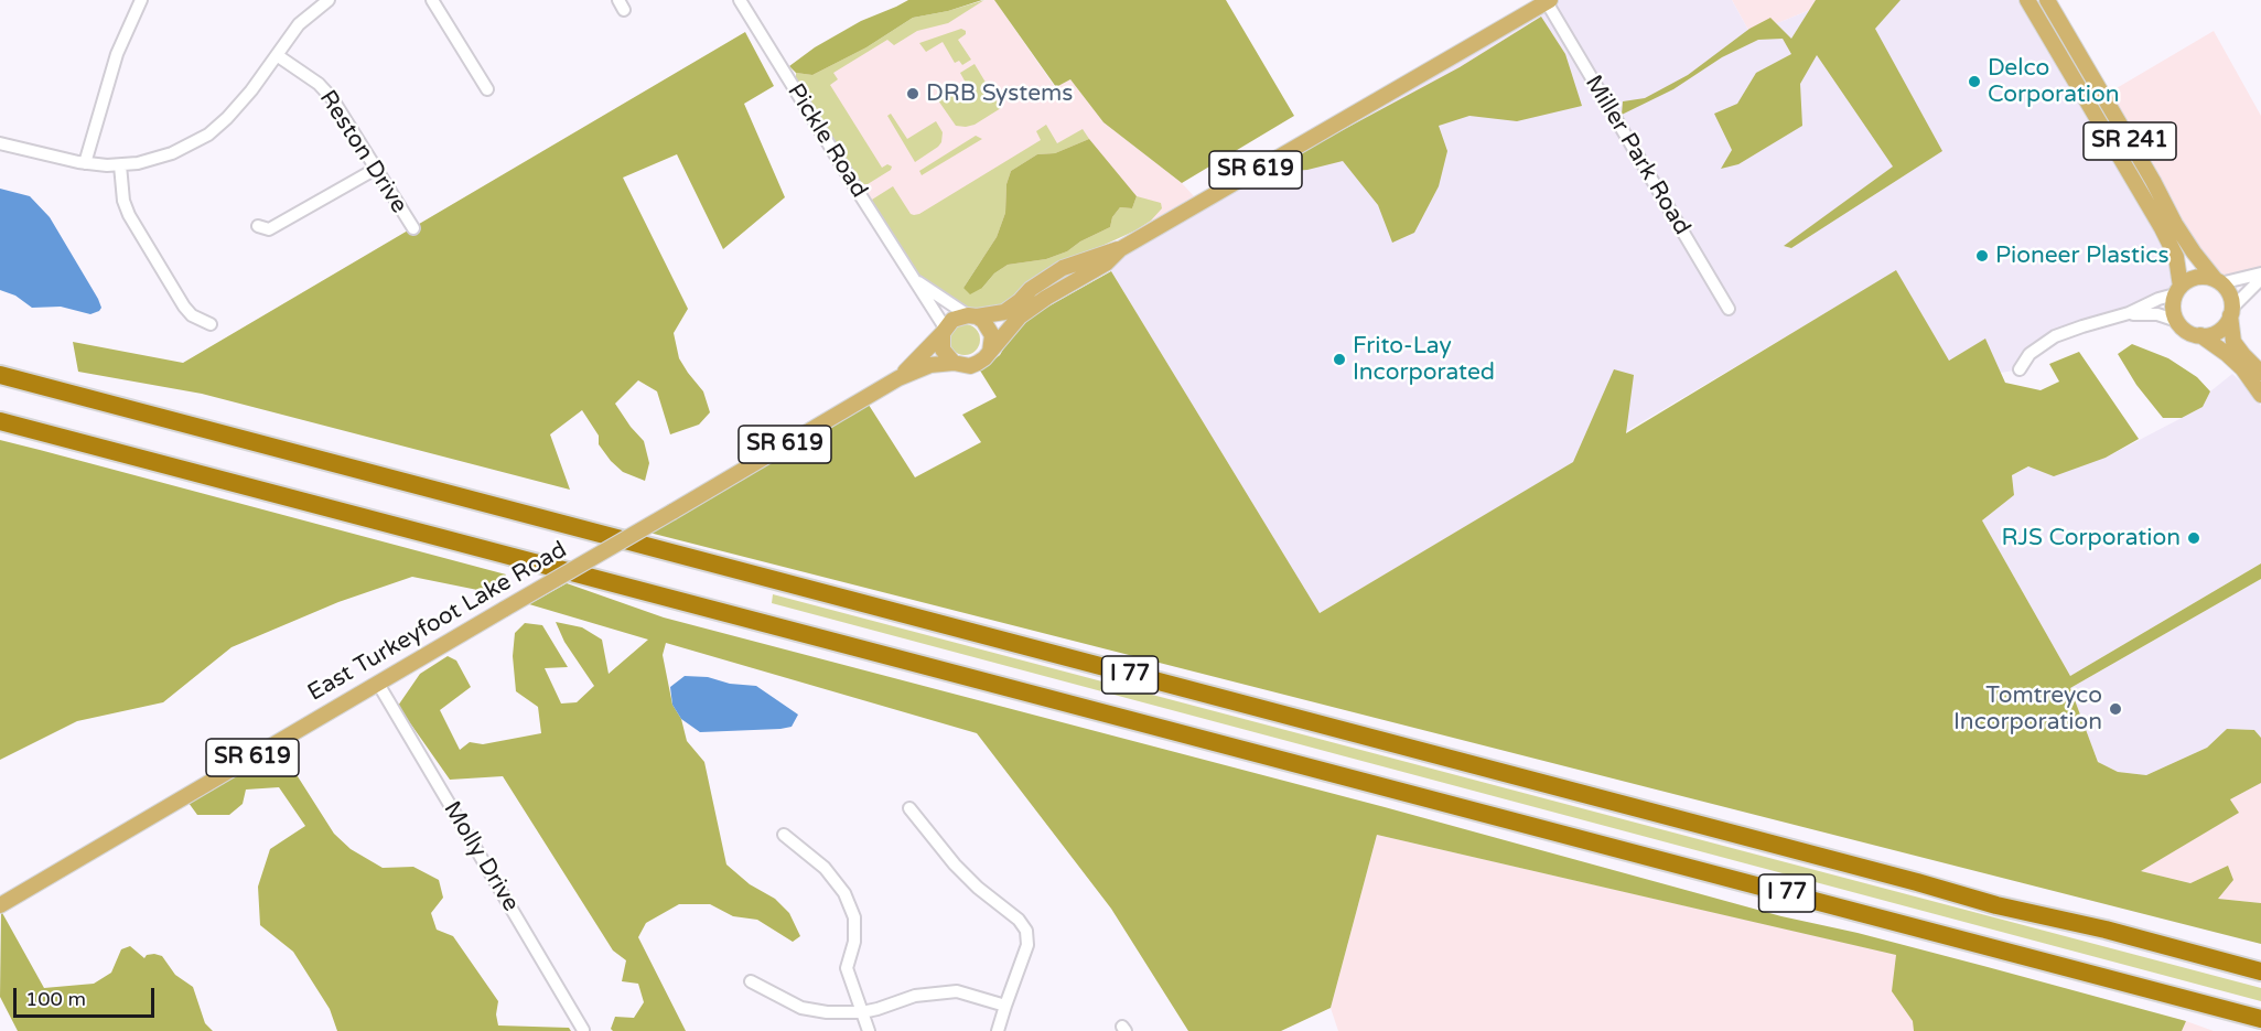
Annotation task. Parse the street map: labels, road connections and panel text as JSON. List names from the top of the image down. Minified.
{"streets":{"highway":["I 77"],"main road":["SR 241","SR 619","East Turkeyfoot Lake Road"],"street":["Pickle Road","Reston Drive","Miller Park Road","Molly Drive"]},"crossings":[["Pickle Road","East Turkeyfoot Lake Road"],["Miller Park Road","SR 619"],["East Turkeyfoot Lake Road","Molly Drive"]],"places":["Delco Corporation","DRB Systems","Pioneer Plastics","Frito-Lay Incorporated","RJS Corporation","Tomtreyco Incorporation"],"scale_bar":"100 m"}
